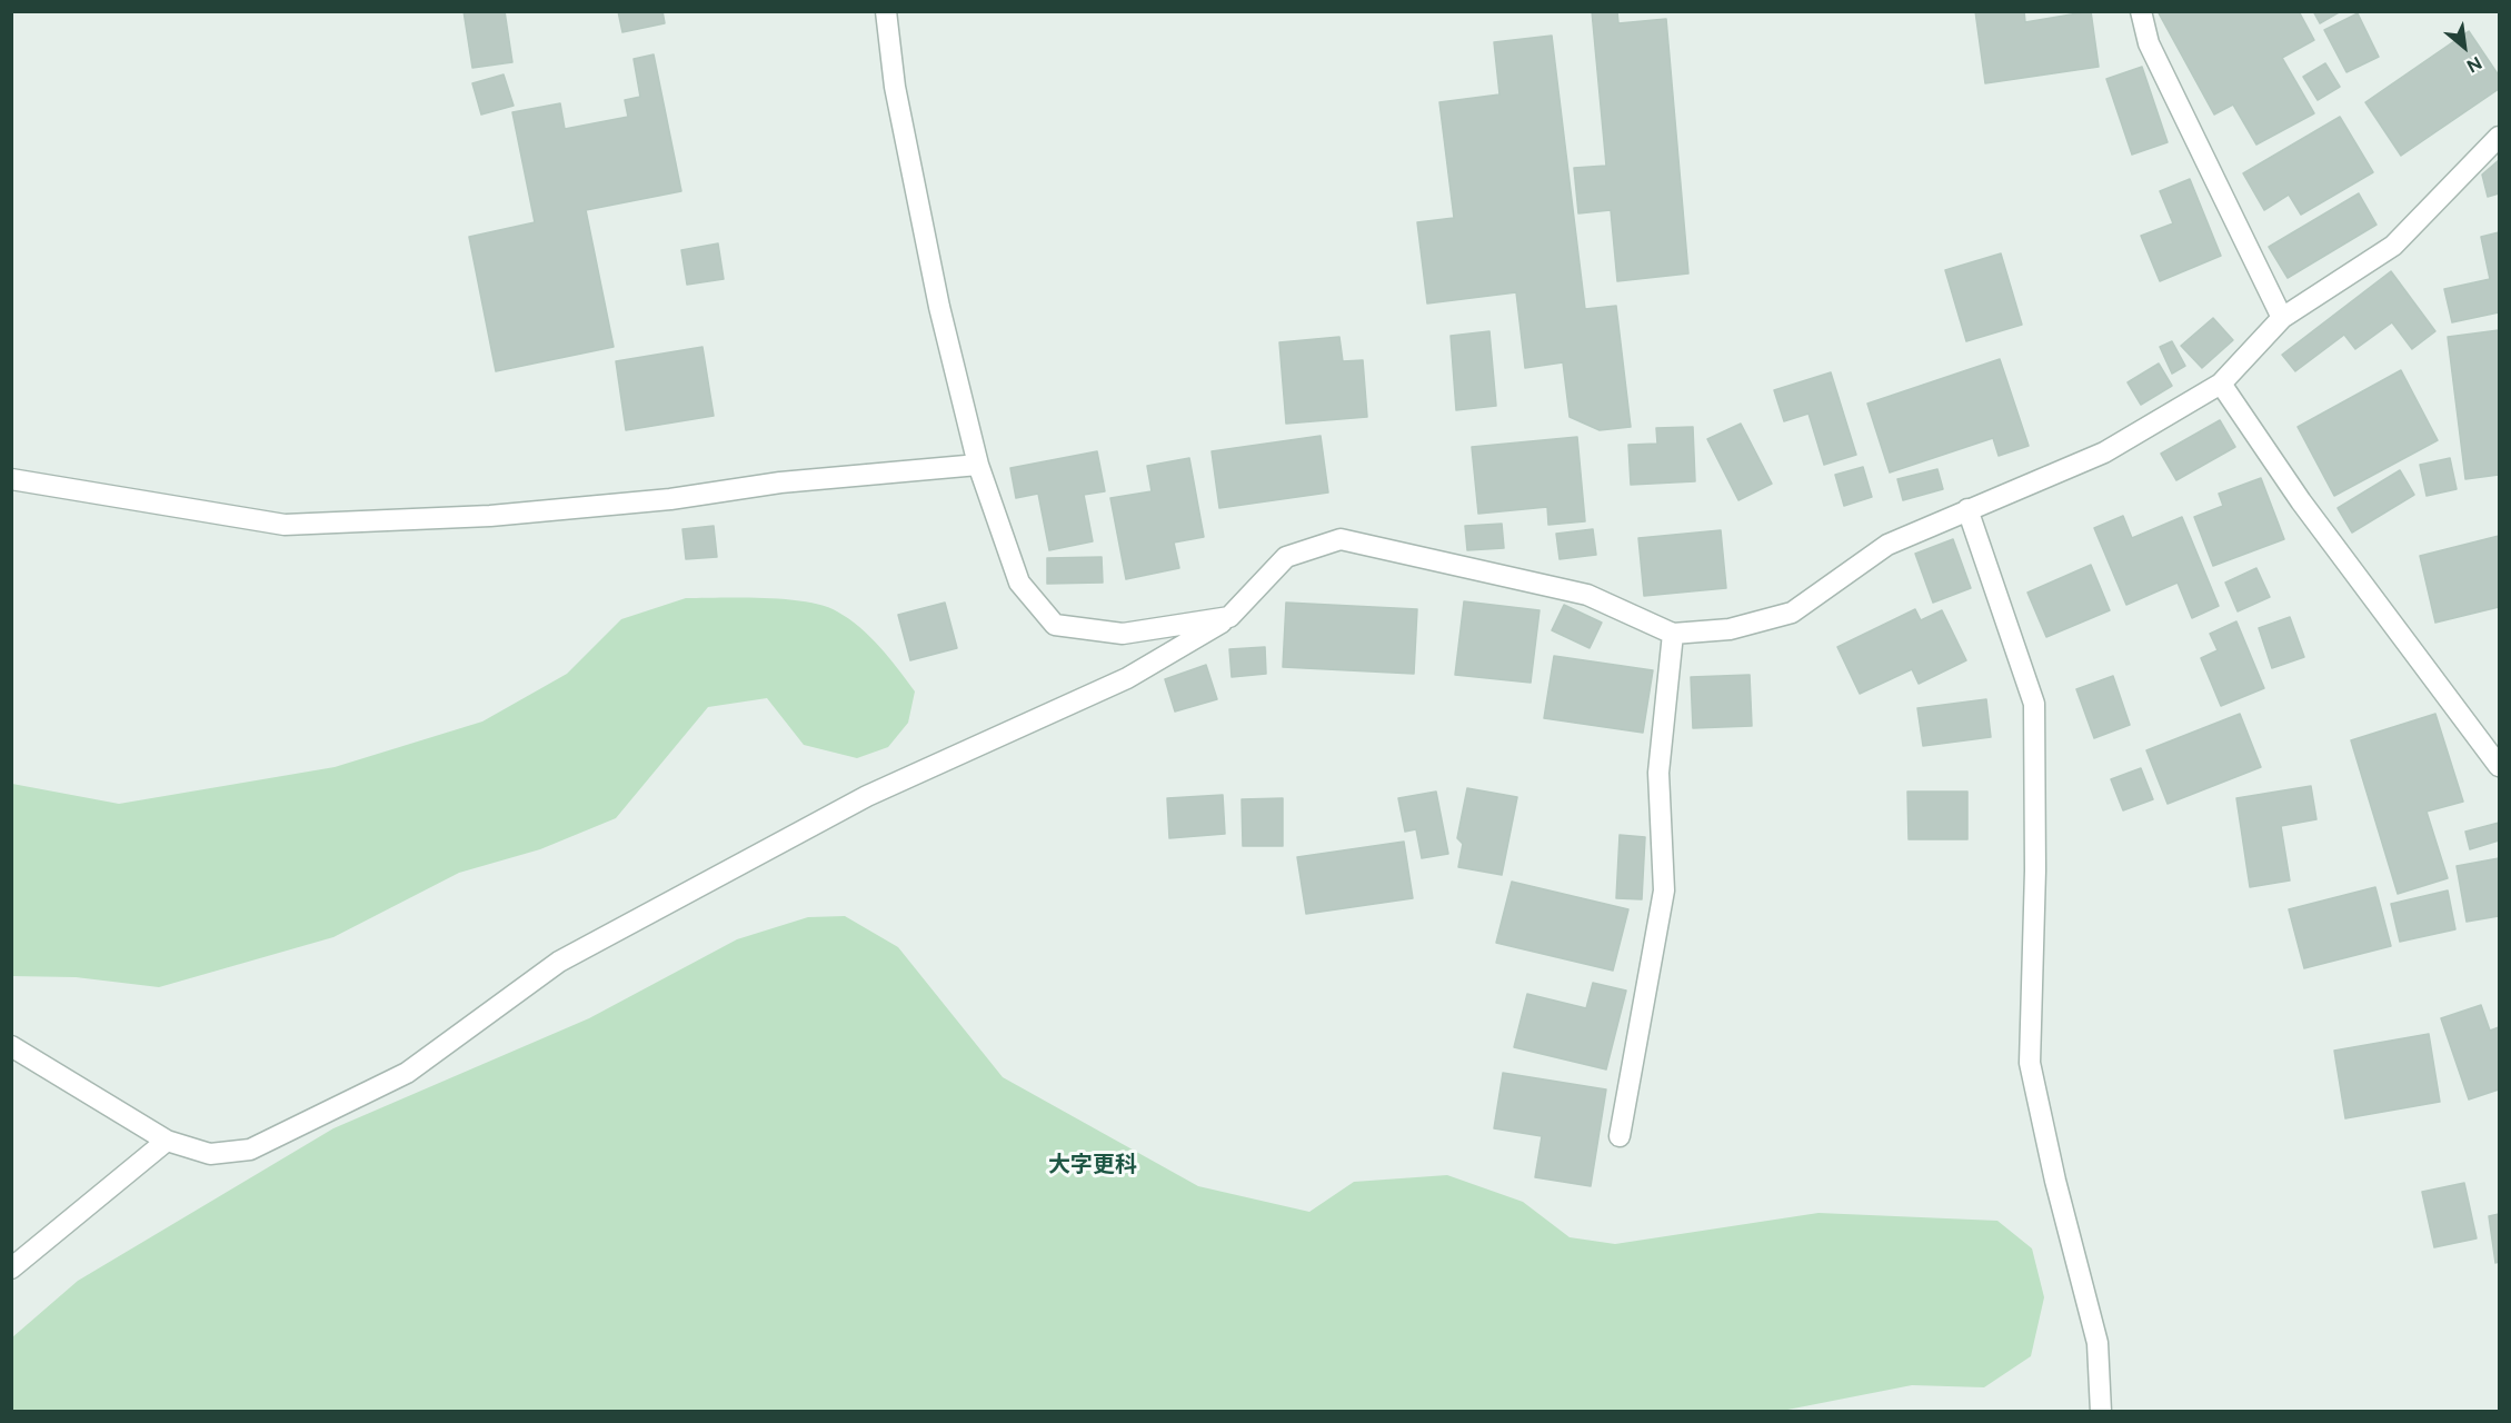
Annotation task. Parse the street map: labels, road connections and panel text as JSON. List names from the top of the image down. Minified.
{"districts":["大字更科"],"north":"bottom right"}
